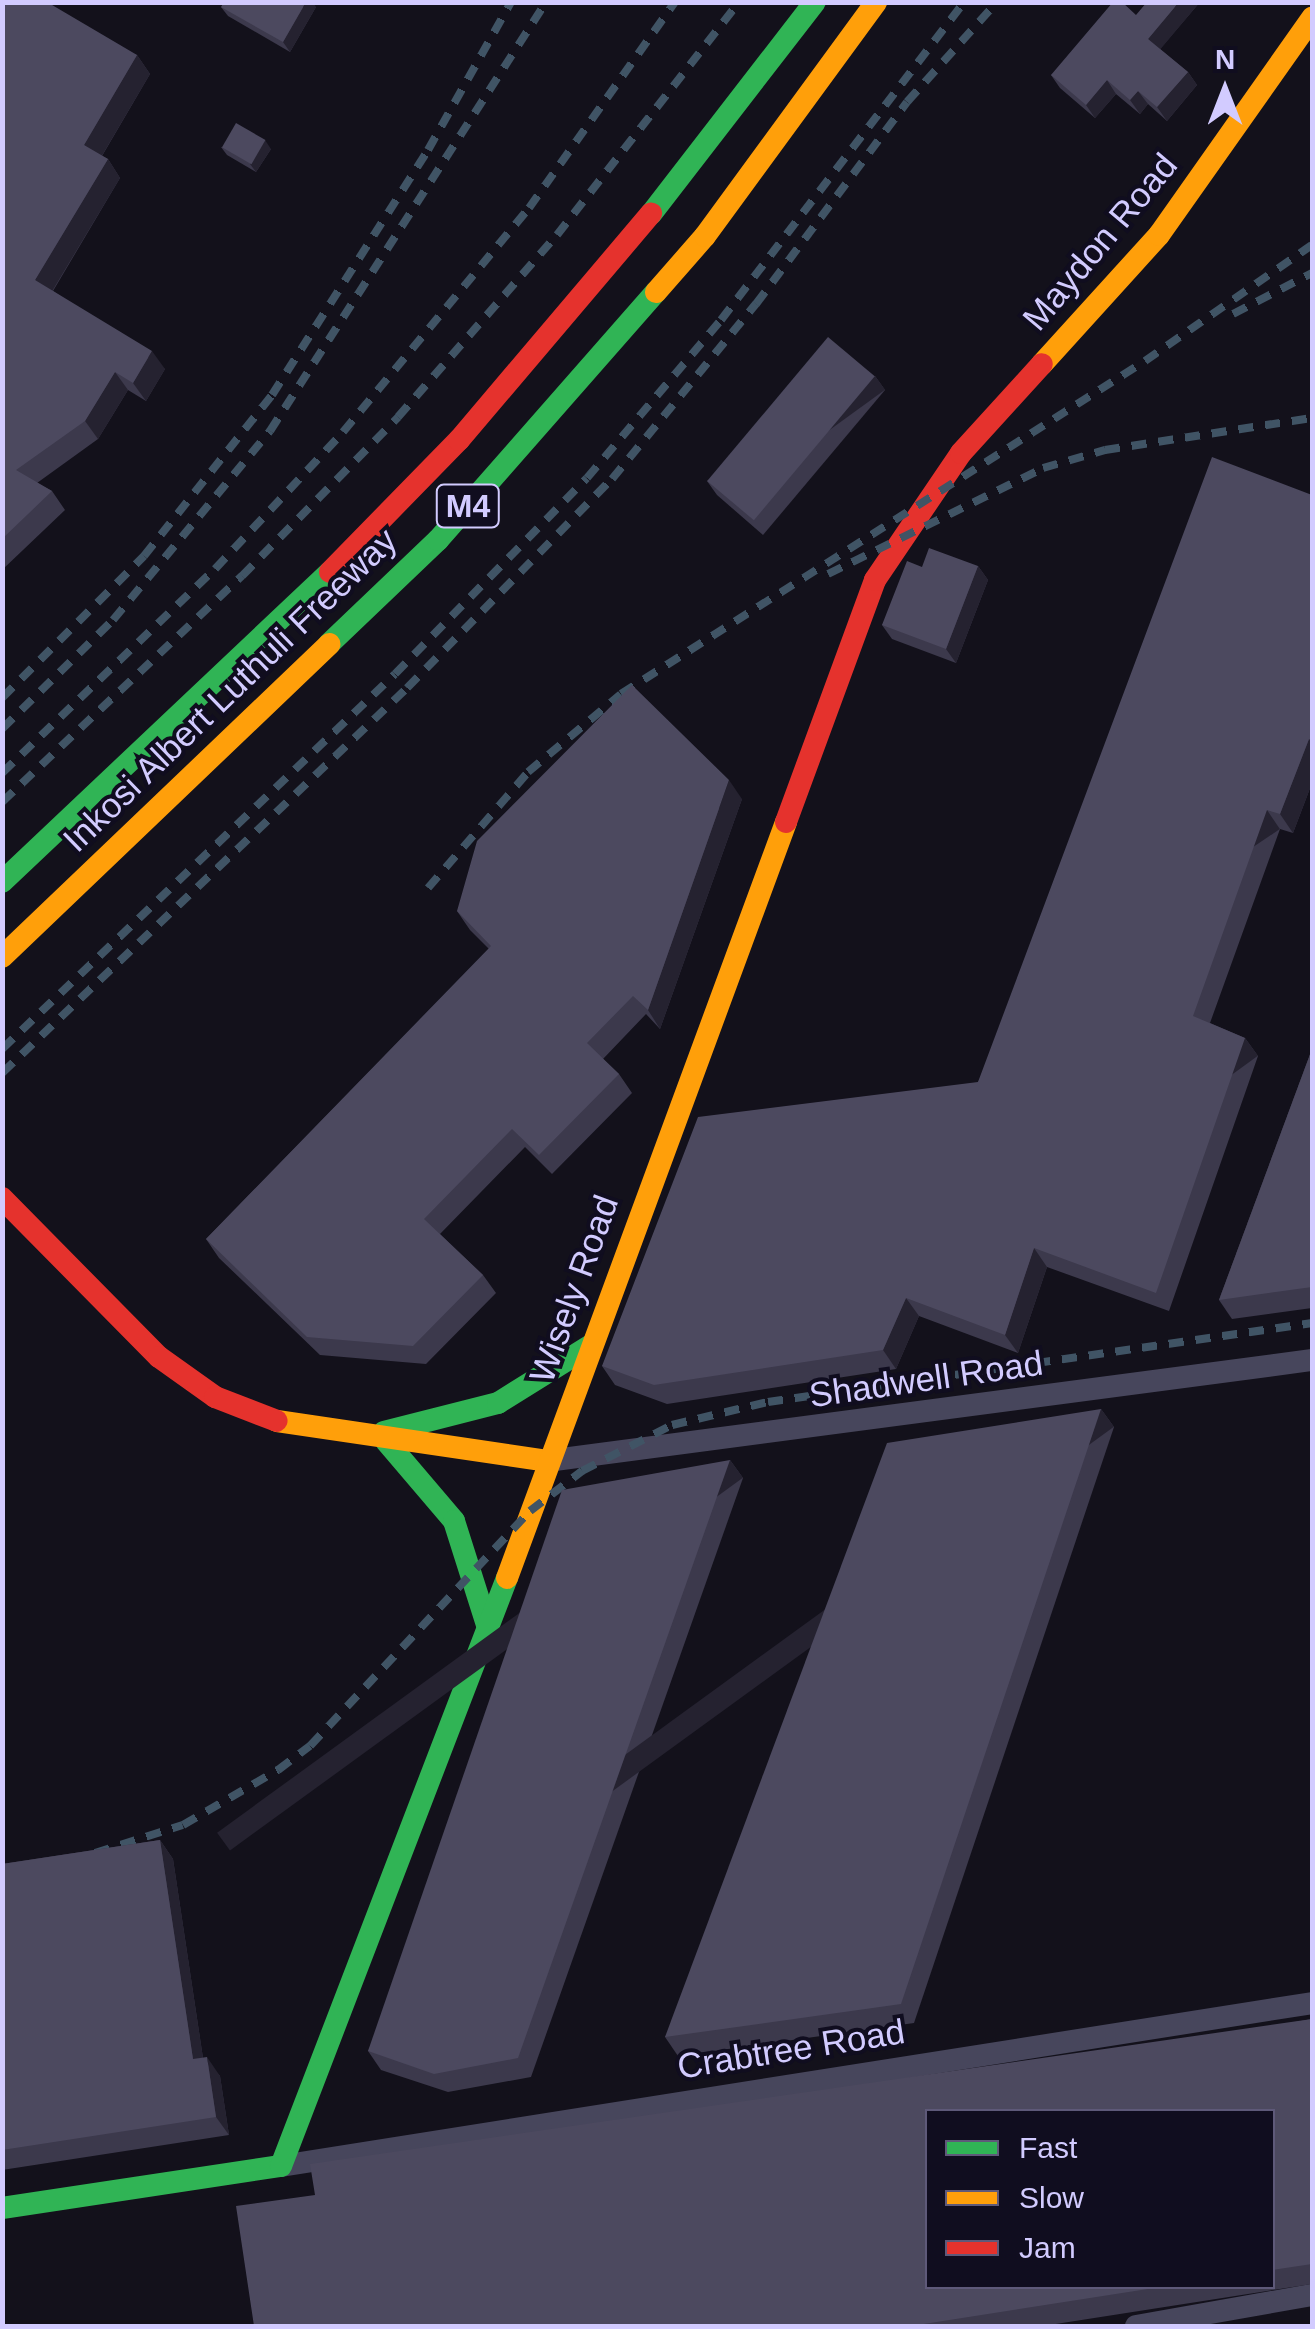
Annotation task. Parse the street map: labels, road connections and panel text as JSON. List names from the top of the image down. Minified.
{"streets":{"main road":["Maydon Road","M4","Inkosi Albert Luthuli Freeway","Wisely Road"],"street":["Shadwell Road","Crabtree Road"]},"crossings":[["Maydon Road","Wisely Road"],["Wisely Road","Shadwell Road"],["Wisely Road","Crabtree Road"]],"legend":["Fast","Slow","Jam"],"north":"top"}
